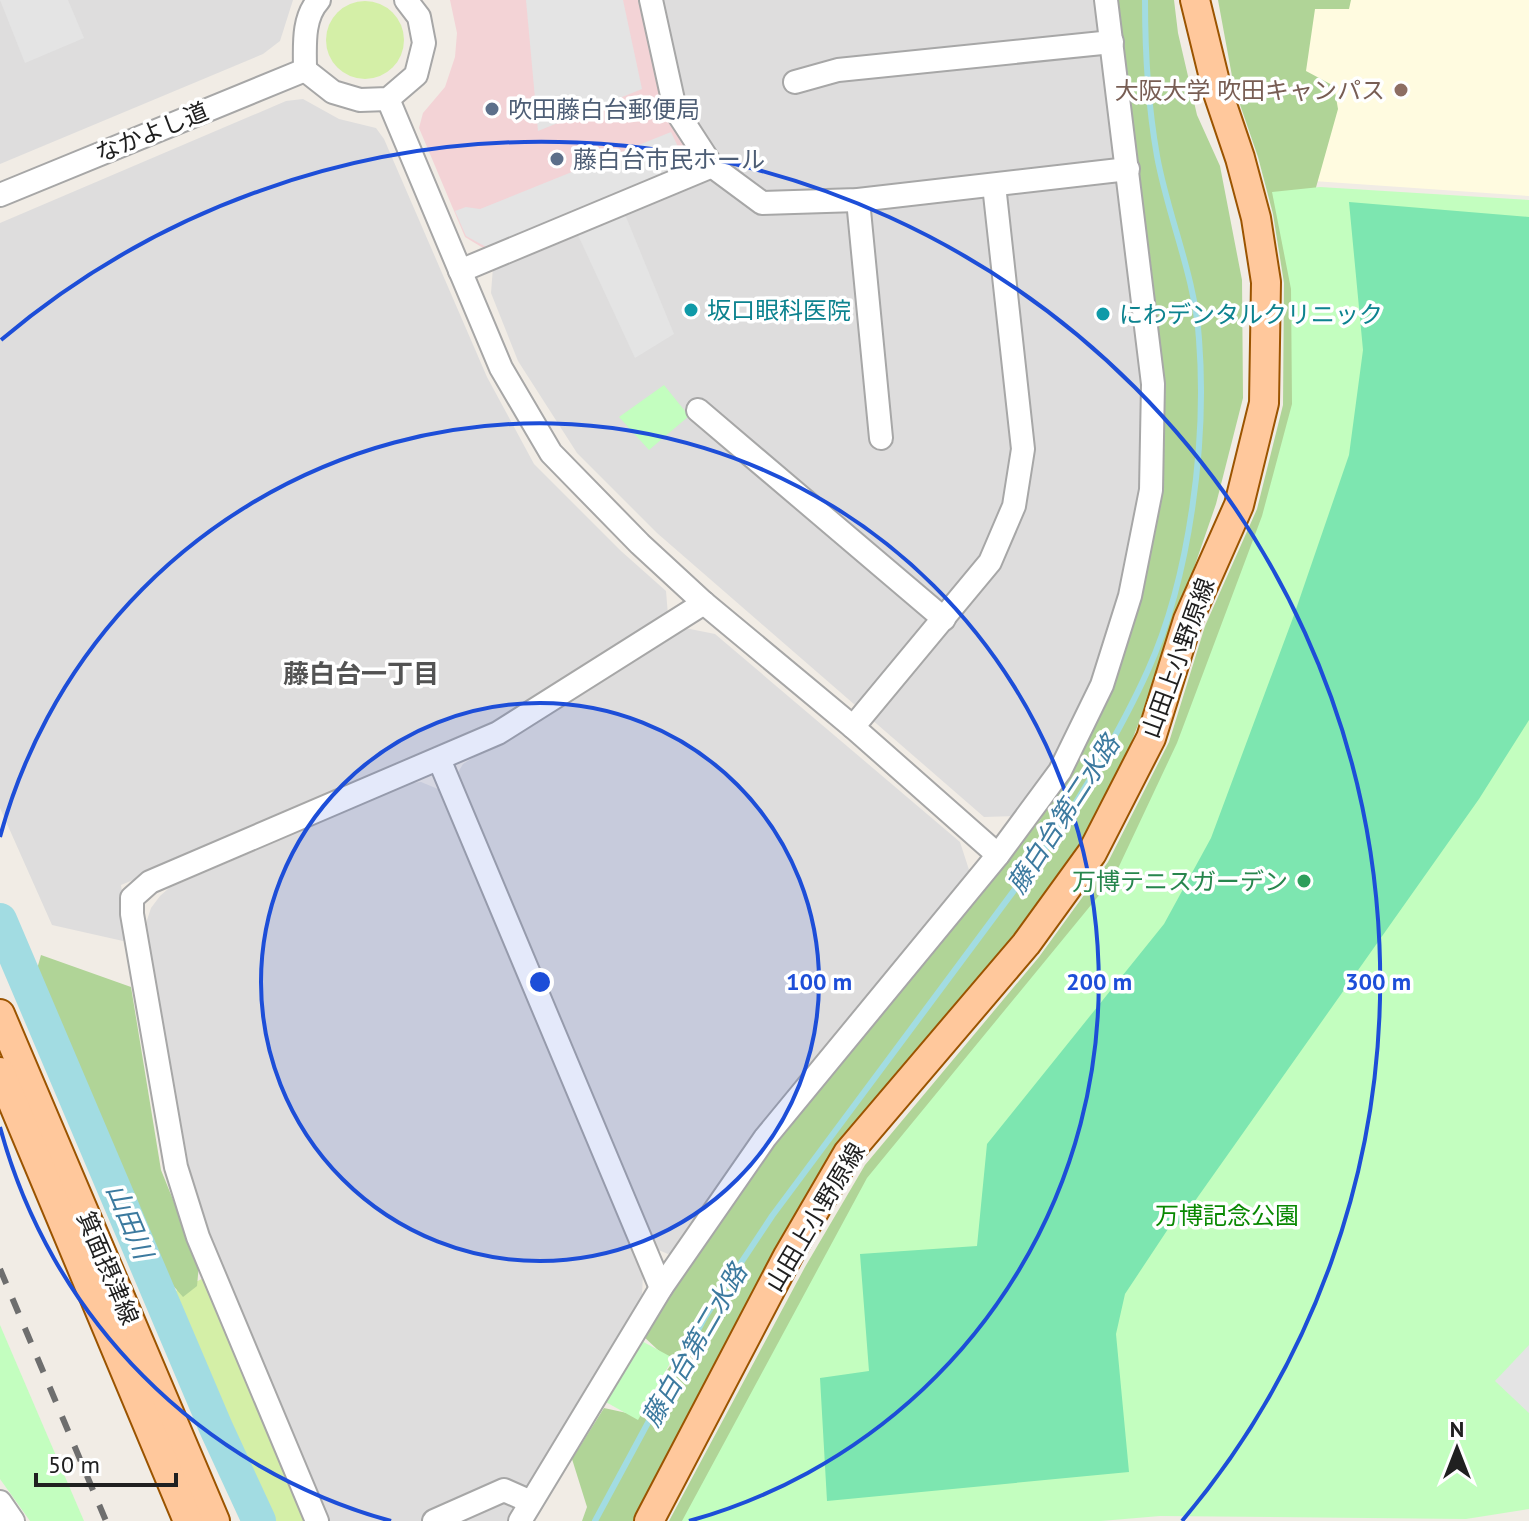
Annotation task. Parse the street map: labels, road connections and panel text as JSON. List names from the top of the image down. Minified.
{"streets":{"main road":["山田上小野原線","箕面摂津線"],"street":["なかよし道"]},"districts":["藤白台一丁目"],"water":["藤白台第二水路","山田川"],"parks":["万博記念公園"],"places":["大阪大学 吹田キャンパス","吹田藤白台郵便局","藤白台市民ホール","坂口眼科医院","にわデンタルクリニック","万博テニスガーデン"],"scale_bar":"50 m","north":"top","rings":["100 m","200 m","300 m"]}
